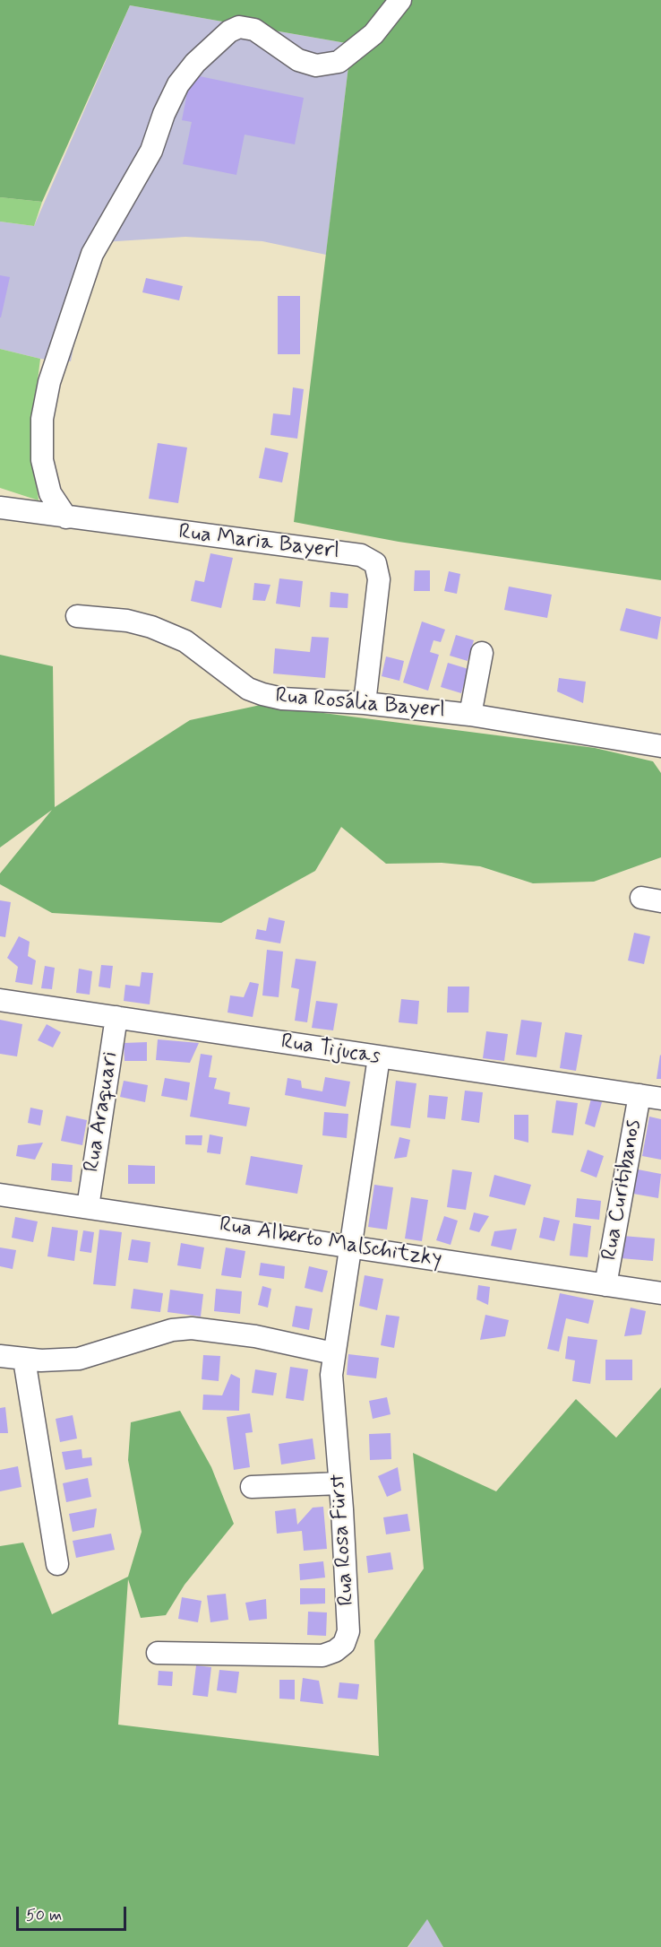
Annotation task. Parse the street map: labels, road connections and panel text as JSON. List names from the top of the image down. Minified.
{"streets":{"street":["Rua Maria Bayerl","Rua Rosália Bayerl","Rua Tijucas","Rua Araquari","Rua Curitibanos","Rua Alberto Malschitzky","Rua Rosa Fürst"]},"crossings":[["Rua Maria Bayerl","Rua Rosália Bayerl"],["Rua Tijucas","Rua Araquari"],["Rua Tijucas","Rua Curitibanos"],["Rua Tijucas","Rua Rosa Fürst"],["Rua Araquari","Rua Alberto Malschitzky"],["Rua Curitibanos","Rua Alberto Malschitzky"],["Rua Alberto Malschitzky","Rua Rosa Fürst"]],"scale_bar":"50 m"}
